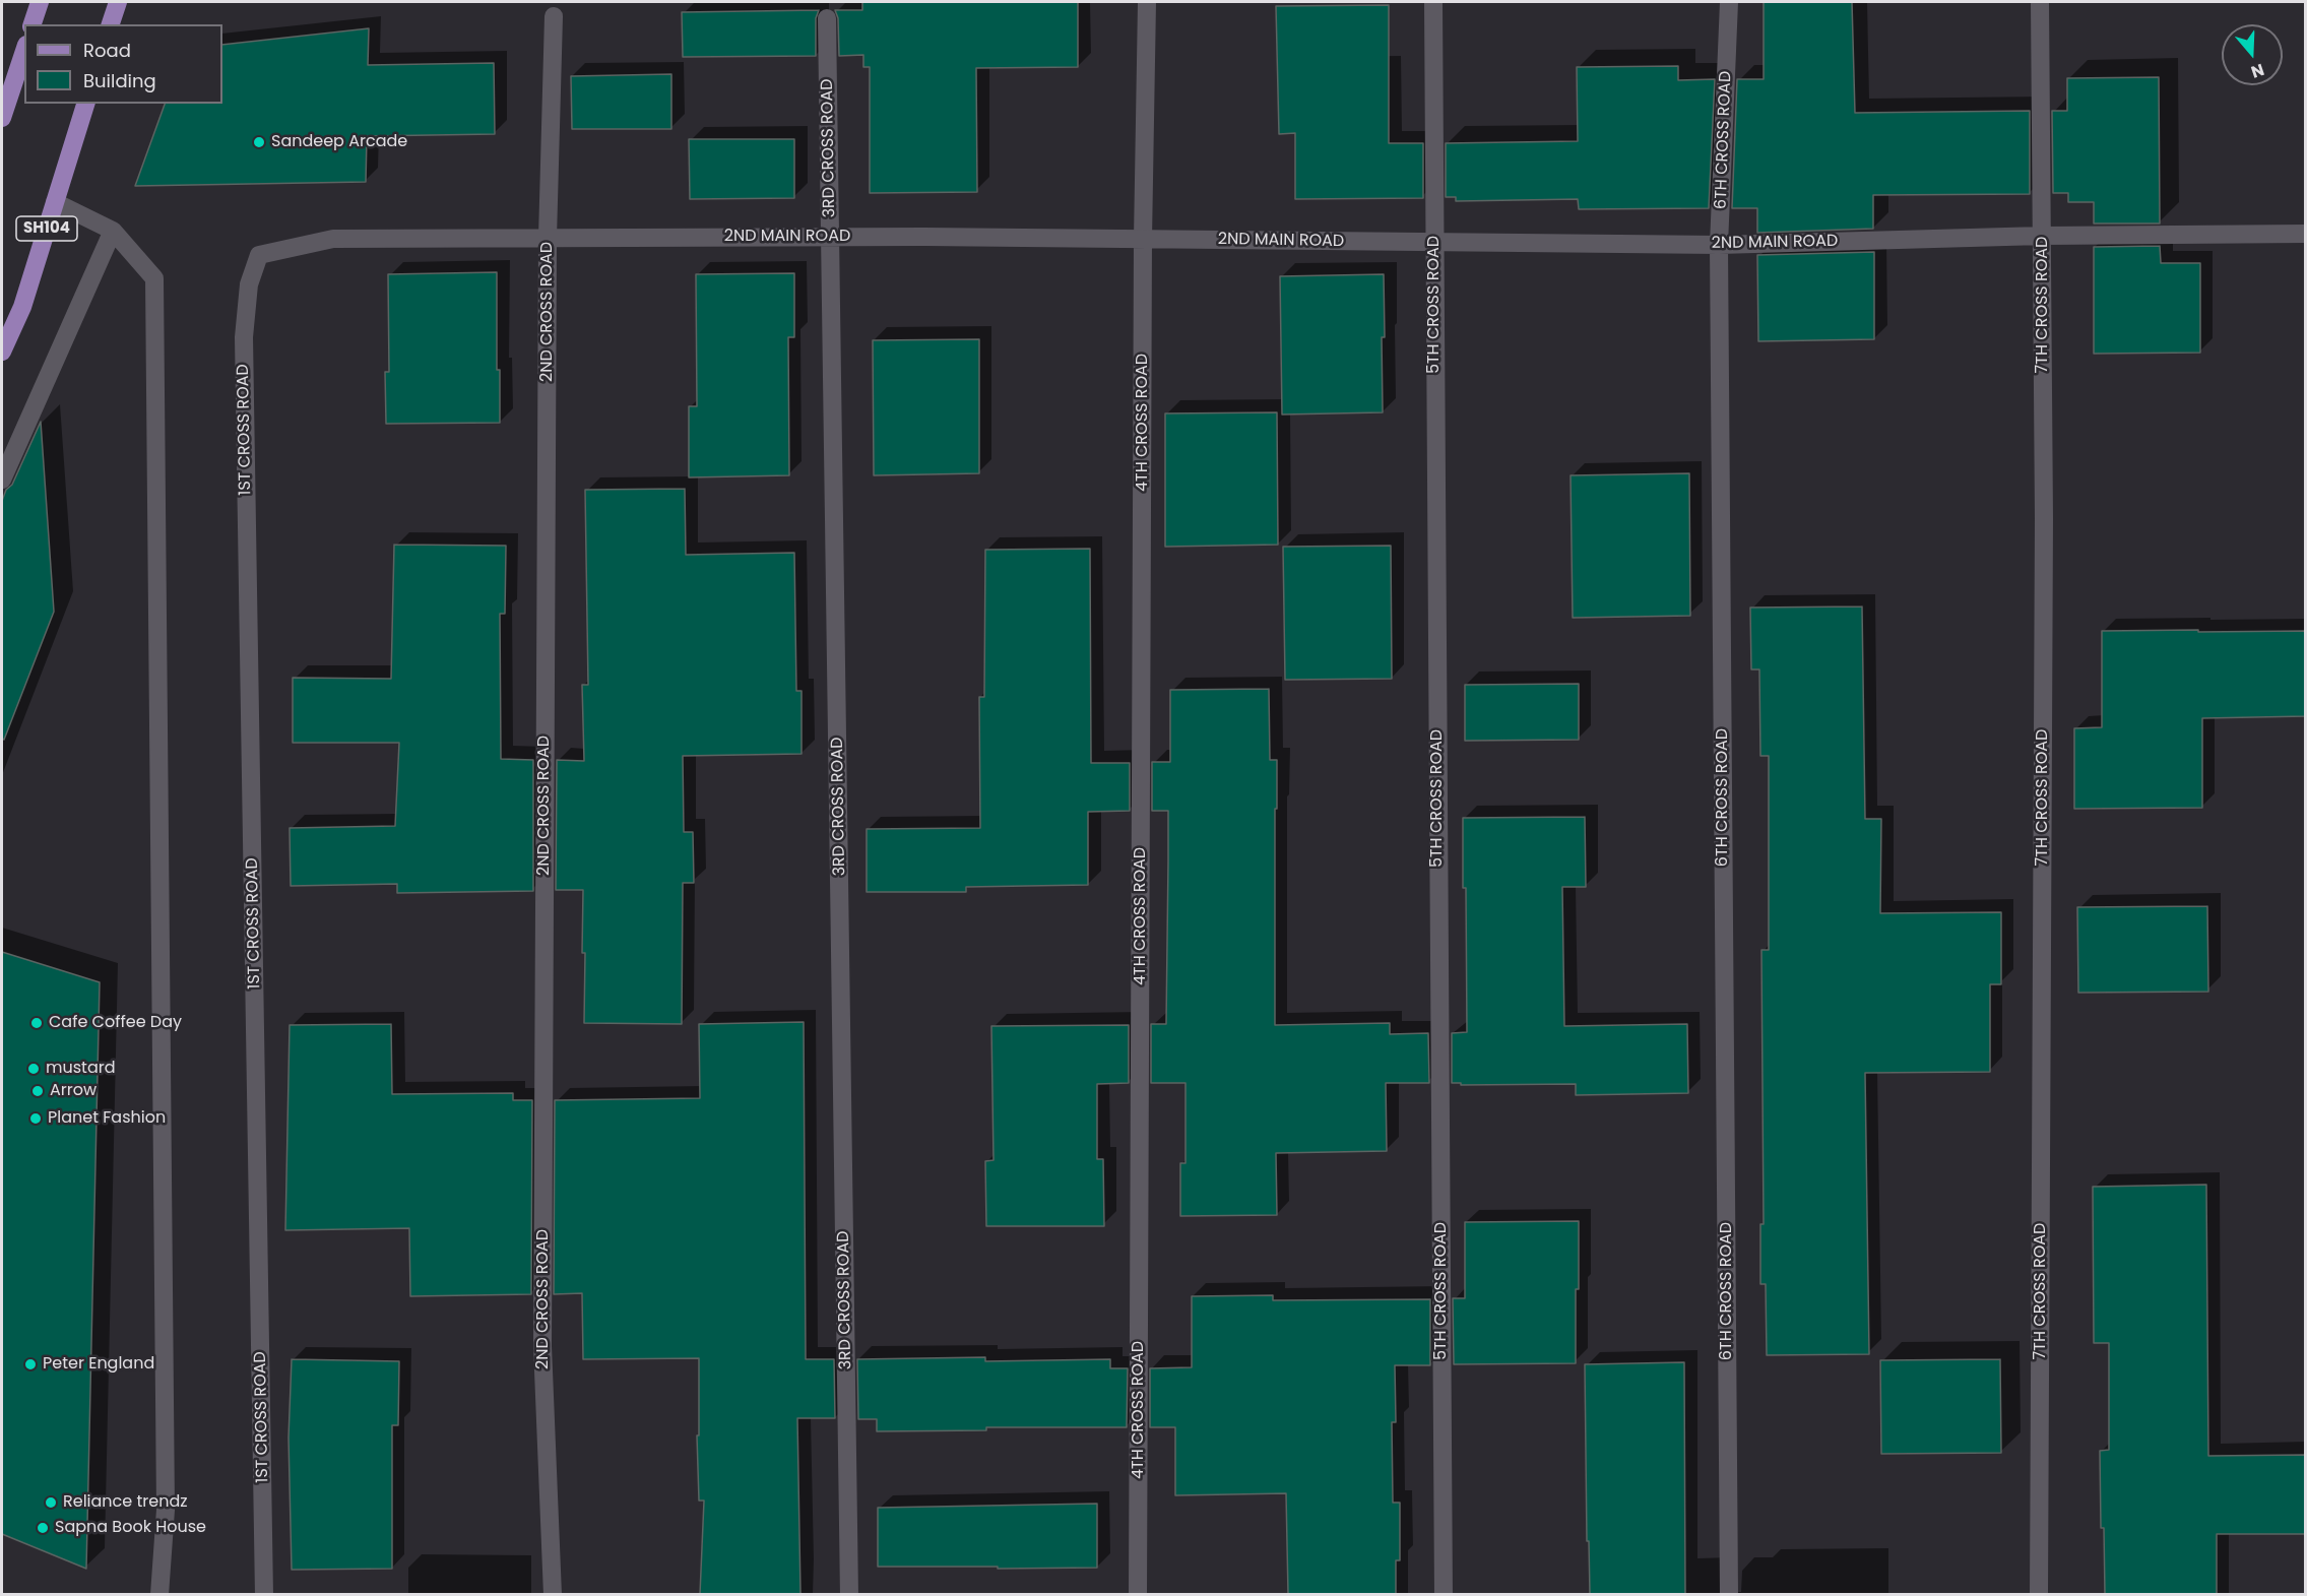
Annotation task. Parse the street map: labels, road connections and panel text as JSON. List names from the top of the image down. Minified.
{"streets":{"main road":["SH104"],"street":["6TH CROSS ROAD","3RD CROSS ROAD","2ND MAIN ROAD","5TH CROSS ROAD","7TH CROSS ROAD","2ND CROSS ROAD","4TH CROSS ROAD","1ST CROSS ROAD"]},"crossings":[["6TH CROSS ROAD","2ND MAIN ROAD"],["3RD CROSS ROAD","2ND MAIN ROAD"],["2ND MAIN ROAD","5TH CROSS ROAD"],["2ND MAIN ROAD","7TH CROSS ROAD"],["2ND MAIN ROAD","2ND CROSS ROAD"],["2ND MAIN ROAD","4TH CROSS ROAD"],["2ND MAIN ROAD","1ST CROSS ROAD"]],"places":["Sandeep Arcade","Cafe Coffee Day","mustard","Arrow","Planet Fashion","Peter England","Reliance trendz","Sapna Book House"],"legend":["Road","Building"],"north":"bottom"}
